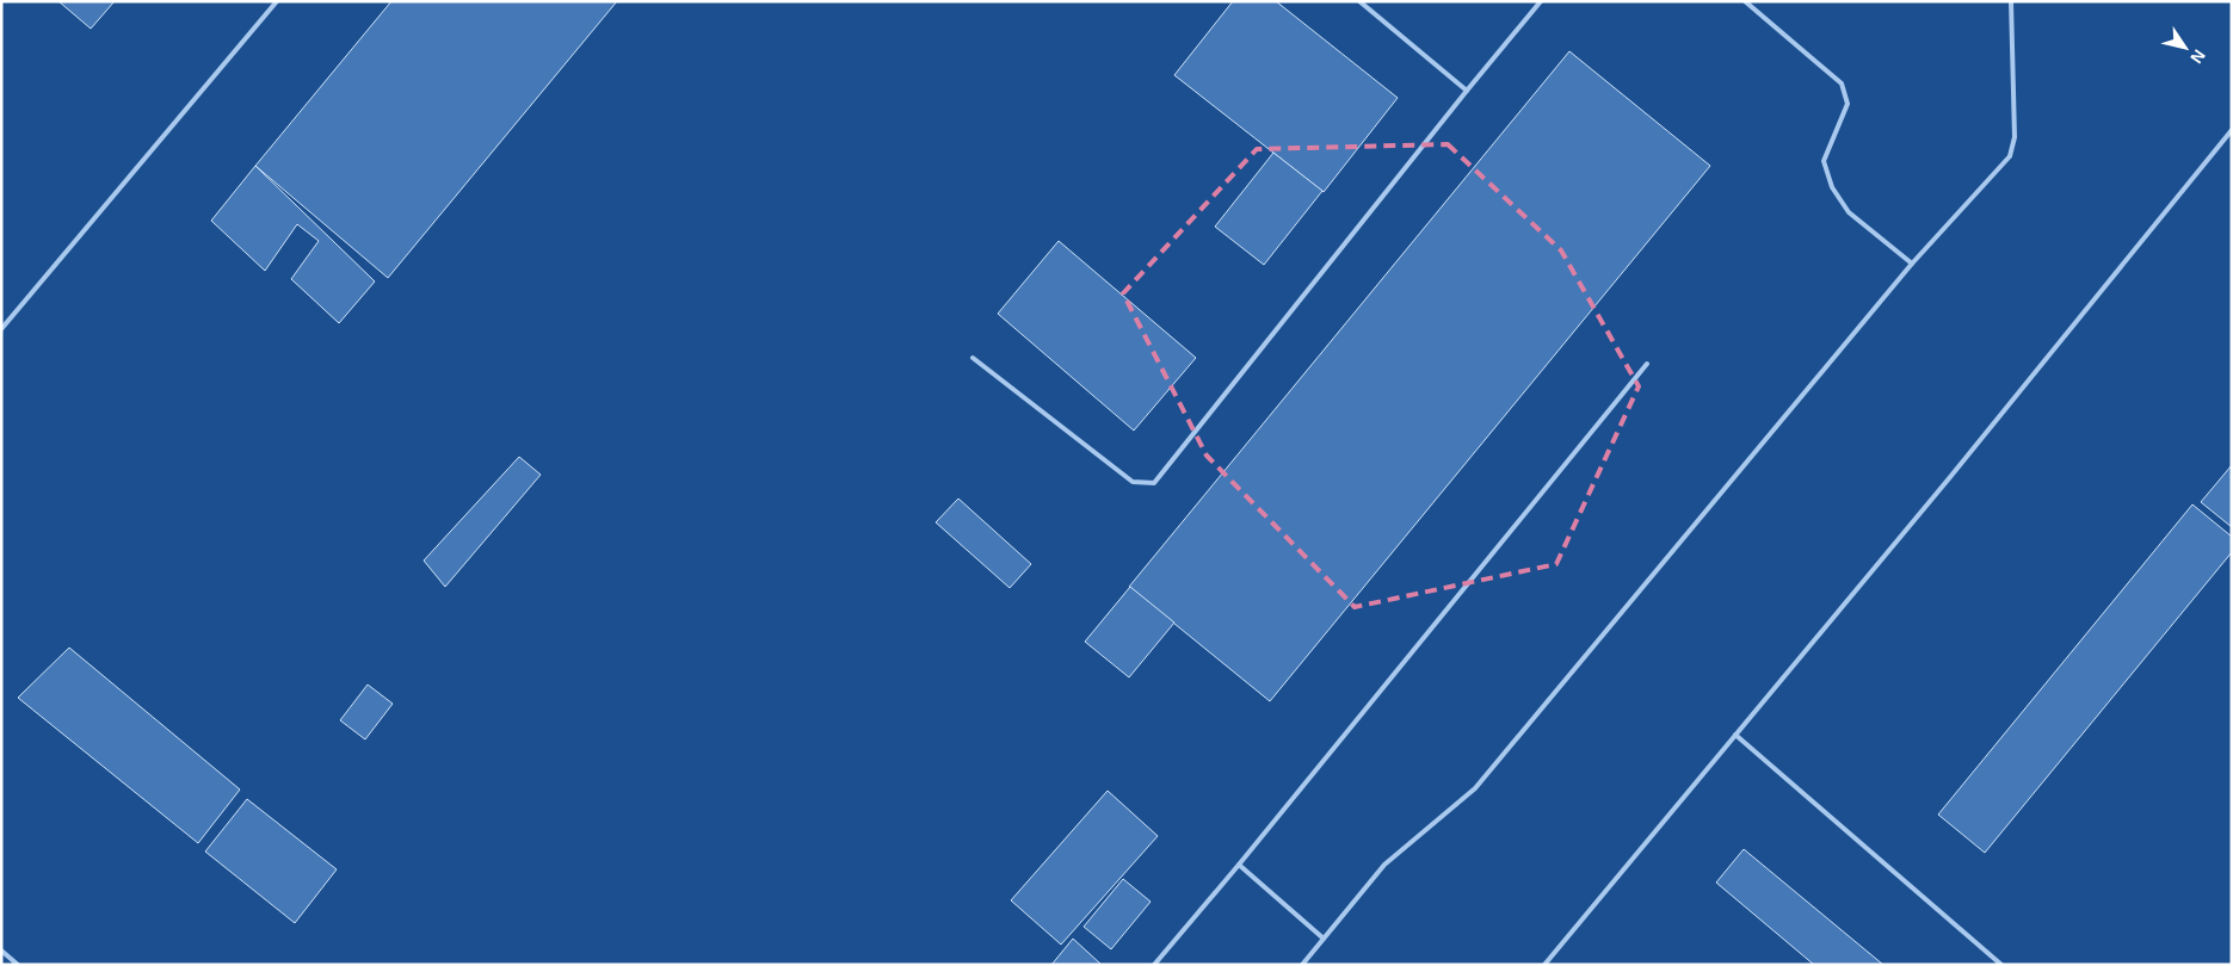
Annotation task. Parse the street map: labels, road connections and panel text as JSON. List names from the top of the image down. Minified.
{"north":"bottom right"}
